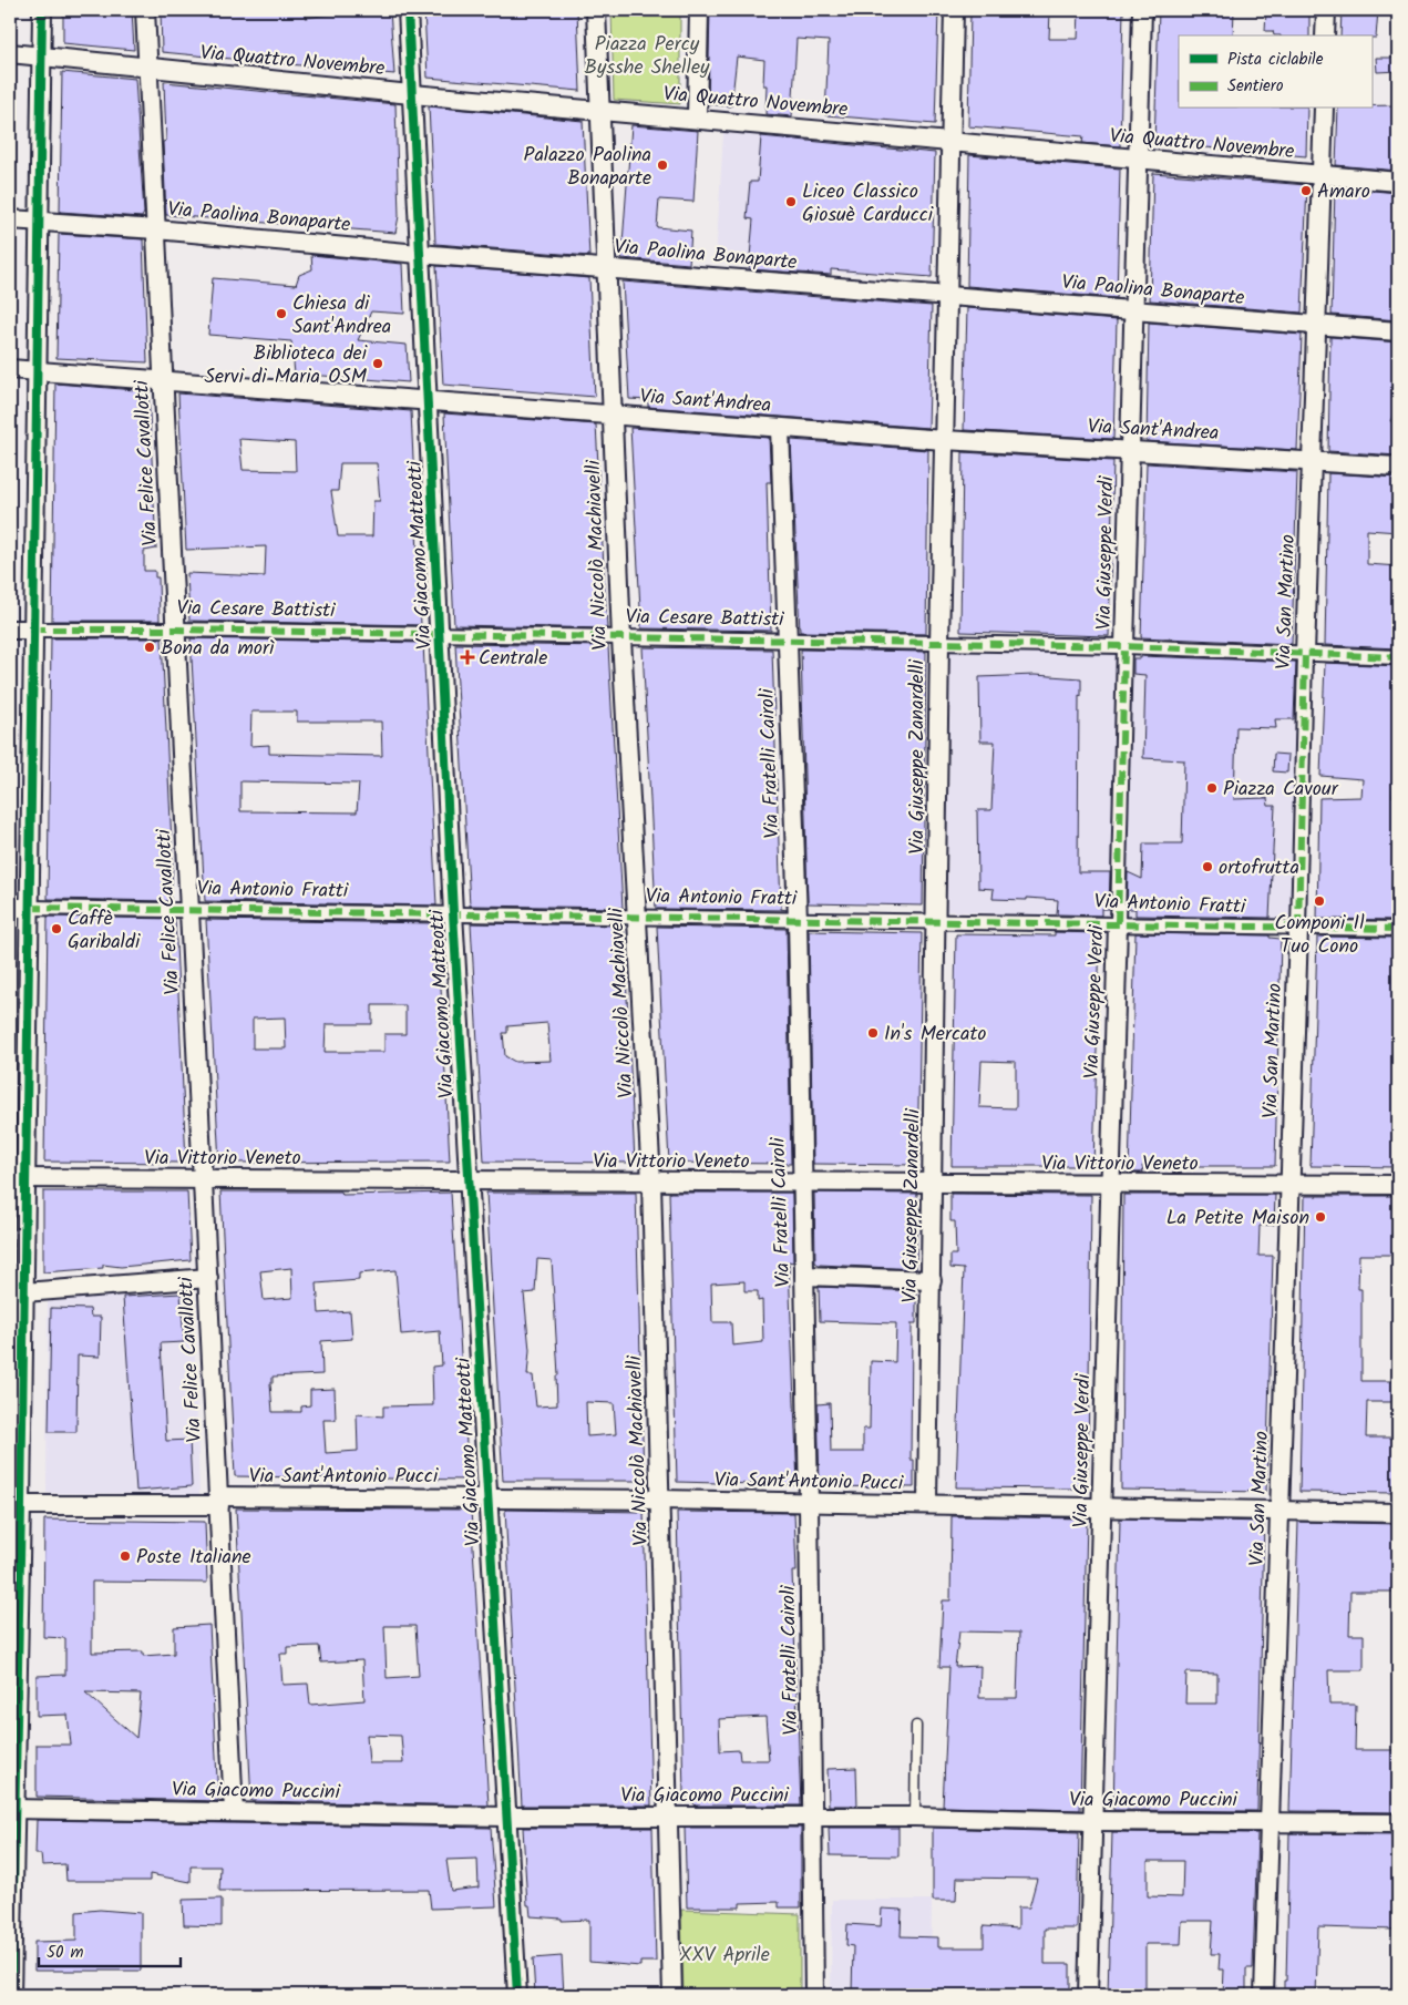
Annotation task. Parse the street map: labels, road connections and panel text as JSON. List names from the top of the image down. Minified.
{"streets":{"street":["Via Quattro Novembre","Via Paolina Bonaparte","Via Sant'Andrea","Via Felice Cavallotti","Via Giuseppe Verdi","Via Giacomo Matteotti","Via Niccolò Machiavelli","Via San Martino","Via Cesare Battisti","Via Giuseppe Zanardelli","Via Fratelli Cairoli","Via Antonio Fratti","Via Vittorio Veneto","Via Sant'Antonio Pucci","Via Giacomo Puccini"]},"crossings":[["Via Quattro Novembre","Via Felice Cavallotti"],["Via Quattro Novembre","Via Giuseppe Verdi"],["Via Quattro Novembre","Via Giacomo Matteotti"],["Via Quattro Novembre","Via Niccolò Machiavelli"],["Via Quattro Novembre","Via San Martino"],["Via Quattro Novembre","Via Giuseppe Zanardelli"],["Via Paolina Bonaparte","Via Felice Cavallotti"],["Via Paolina Bonaparte","Via Giuseppe Verdi"],["Via Paolina Bonaparte","Via Giacomo Matteotti"],["Via Paolina Bonaparte","Via Niccolò Machiavelli"],["Via Paolina Bonaparte","Via San Martino"],["Via Paolina Bonaparte","Via Giuseppe Zanardelli"],["Via Sant'Andrea","Via Felice Cavallotti"],["Via Sant'Andrea","Via Giuseppe Verdi"],["Via Sant'Andrea","Via Giacomo Matteotti"],["Via Sant'Andrea","Via Niccolò Machiavelli"],["Via Sant'Andrea","Via San Martino"],["Via Sant'Andrea","Via Giuseppe Zanardelli"],["Via Sant'Andrea","Via Fratelli Cairoli"],["Via Felice Cavallotti","Via Cesare Battisti"],["Via Felice Cavallotti","Via Antonio Fratti"],["Via Felice Cavallotti","Via Vittorio Veneto"],["Via Felice Cavallotti","Via Sant'Antonio Pucci"],["Via Felice Cavallotti","Via Giacomo Puccini"],["Via Giuseppe Verdi","Via Cesare Battisti"],["Via Giuseppe Verdi","Via Antonio Fratti"],["Via Giuseppe Verdi","Via Vittorio Veneto"],["Via Giuseppe Verdi","Via Sant'Antonio Pucci"],["Via Giuseppe Verdi","Via Giacomo Puccini"],["Via Giacomo Matteotti","Via Cesare Battisti"],["Via Giacomo Matteotti","Via Antonio Fratti"],["Via Giacomo Matteotti","Via Vittorio Veneto"],["Via Giacomo Matteotti","Via Sant'Antonio Pucci"],["Via Giacomo Matteotti","Via Giacomo Puccini"],["Via Niccolò Machiavelli","Via Cesare Battisti"],["Via Niccolò Machiavelli","Via Antonio Fratti"],["Via Niccolò Machiavelli","Via Vittorio Veneto"],["Via Niccolò Machiavelli","Via Sant'Antonio Pucci"],["Via Niccolò Machiavelli","Via Giacomo Puccini"],["Via San Martino","Via Cesare Battisti"],["Via San Martino","Via Antonio Fratti"],["Via San Martino","Via Vittorio Veneto"],["Via San Martino","Via Sant'Antonio Pucci"],["Via San Martino","Via Giacomo Puccini"],["Via Cesare Battisti","Via Giuseppe Zanardelli"],["Via Cesare Battisti","Via Fratelli Cairoli"],["Via Giuseppe Zanardelli","Via Antonio Fratti"],["Via Giuseppe Zanardelli","Via Vittorio Veneto"],["Via Giuseppe Zanardelli","Via Sant'Antonio Pucci"],["Via Fratelli Cairoli","Via Antonio Fratti"],["Via Fratelli Cairoli","Via Vittorio Veneto"],["Via Fratelli Cairoli","Via Sant'Antonio Pucci"],["Via Fratelli Cairoli","Via Giacomo Puccini"]],"parks":["Piazza Percy Bysshe Shelley","XXV Aprile"],"places":{"other":["Palazzo Paolina Bonaparte","Amaro","Liceo Classico Giosuè Carducci","Chiesa di Sant'Andrea","Biblioteca dei Servi di Maria OSM","Bona da morì","Piazza Cavour","ortofrutta","Componi Il Tuo Cono","Caffè Garibaldi","In's Mercato","La Petite Maison","Poste Italiane"],"health":["Centrale"]},"legend":["Pista ciclabile","Sentiero"],"scale_bar":"50 m"}
